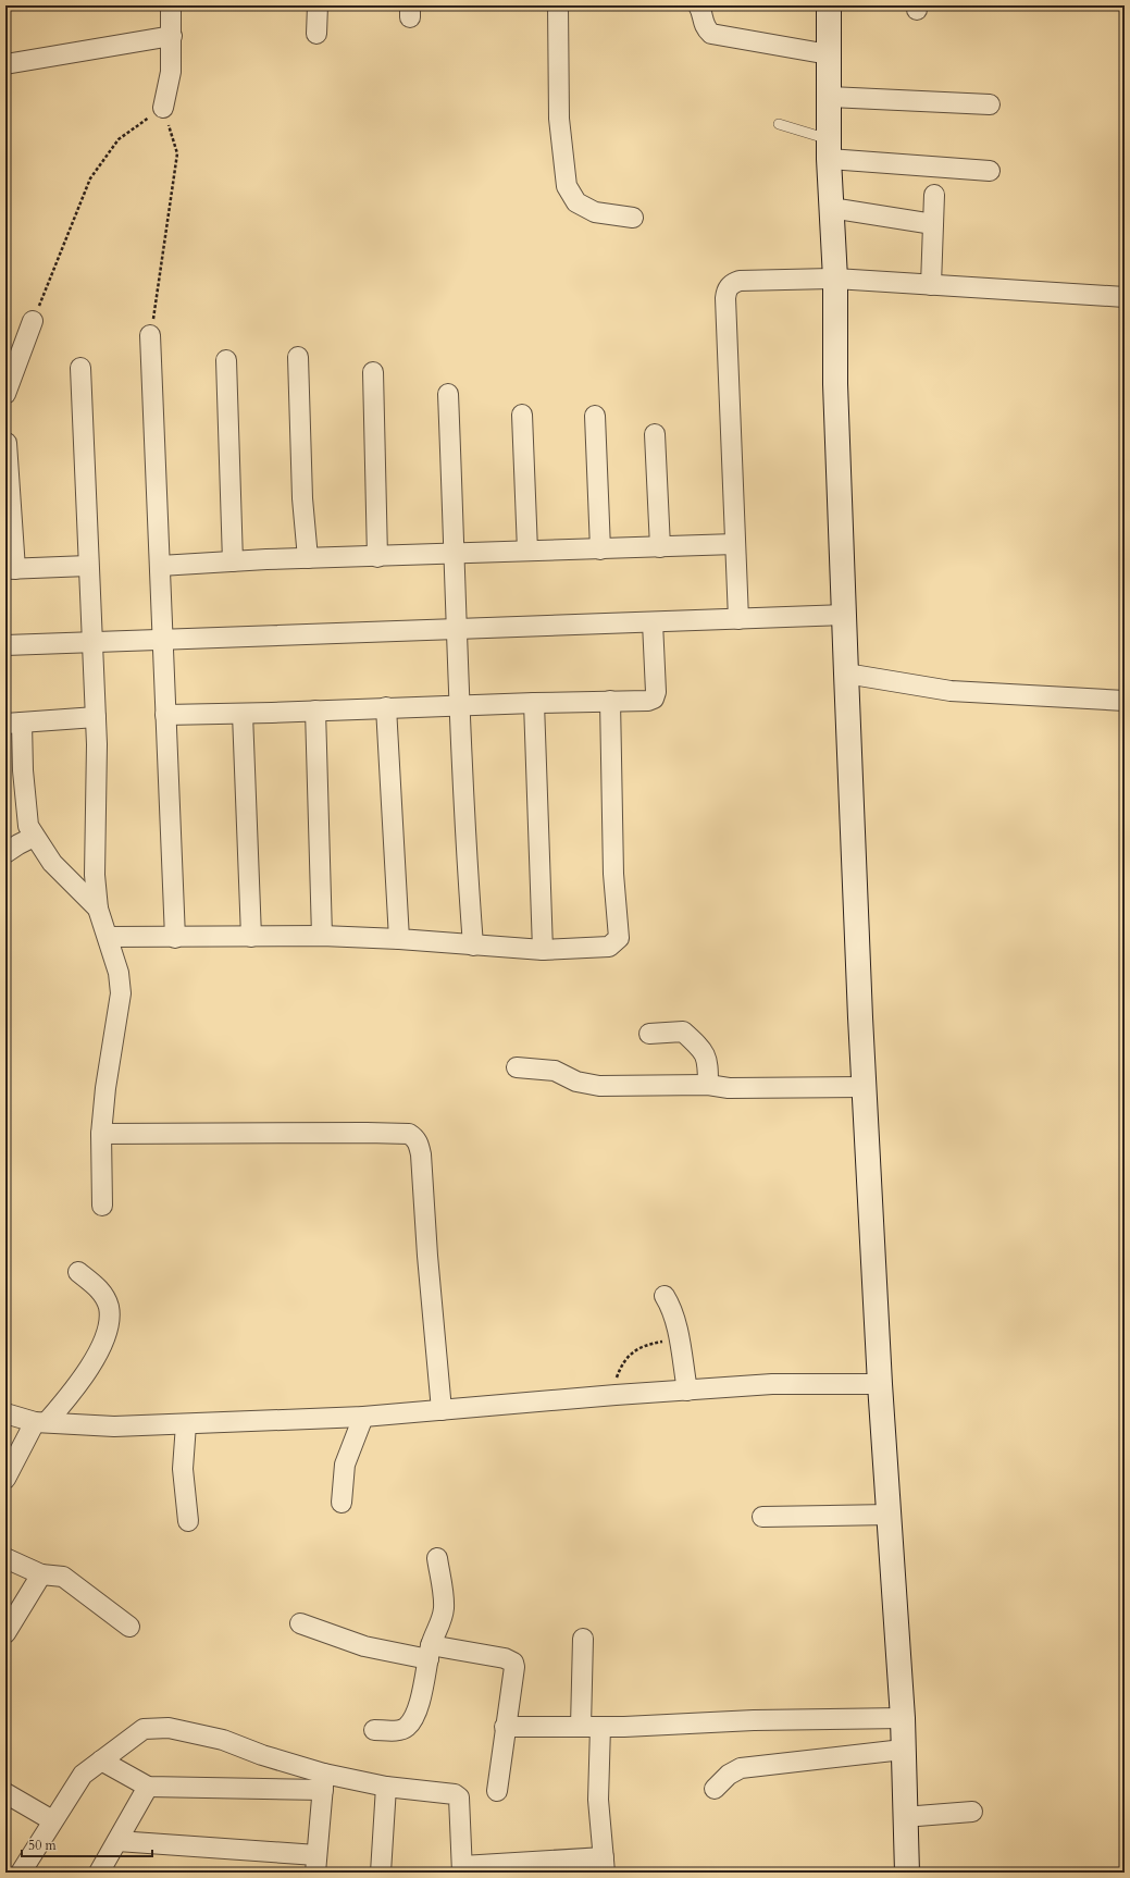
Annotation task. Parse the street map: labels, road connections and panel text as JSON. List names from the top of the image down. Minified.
{"scale_bar":"50 m"}
